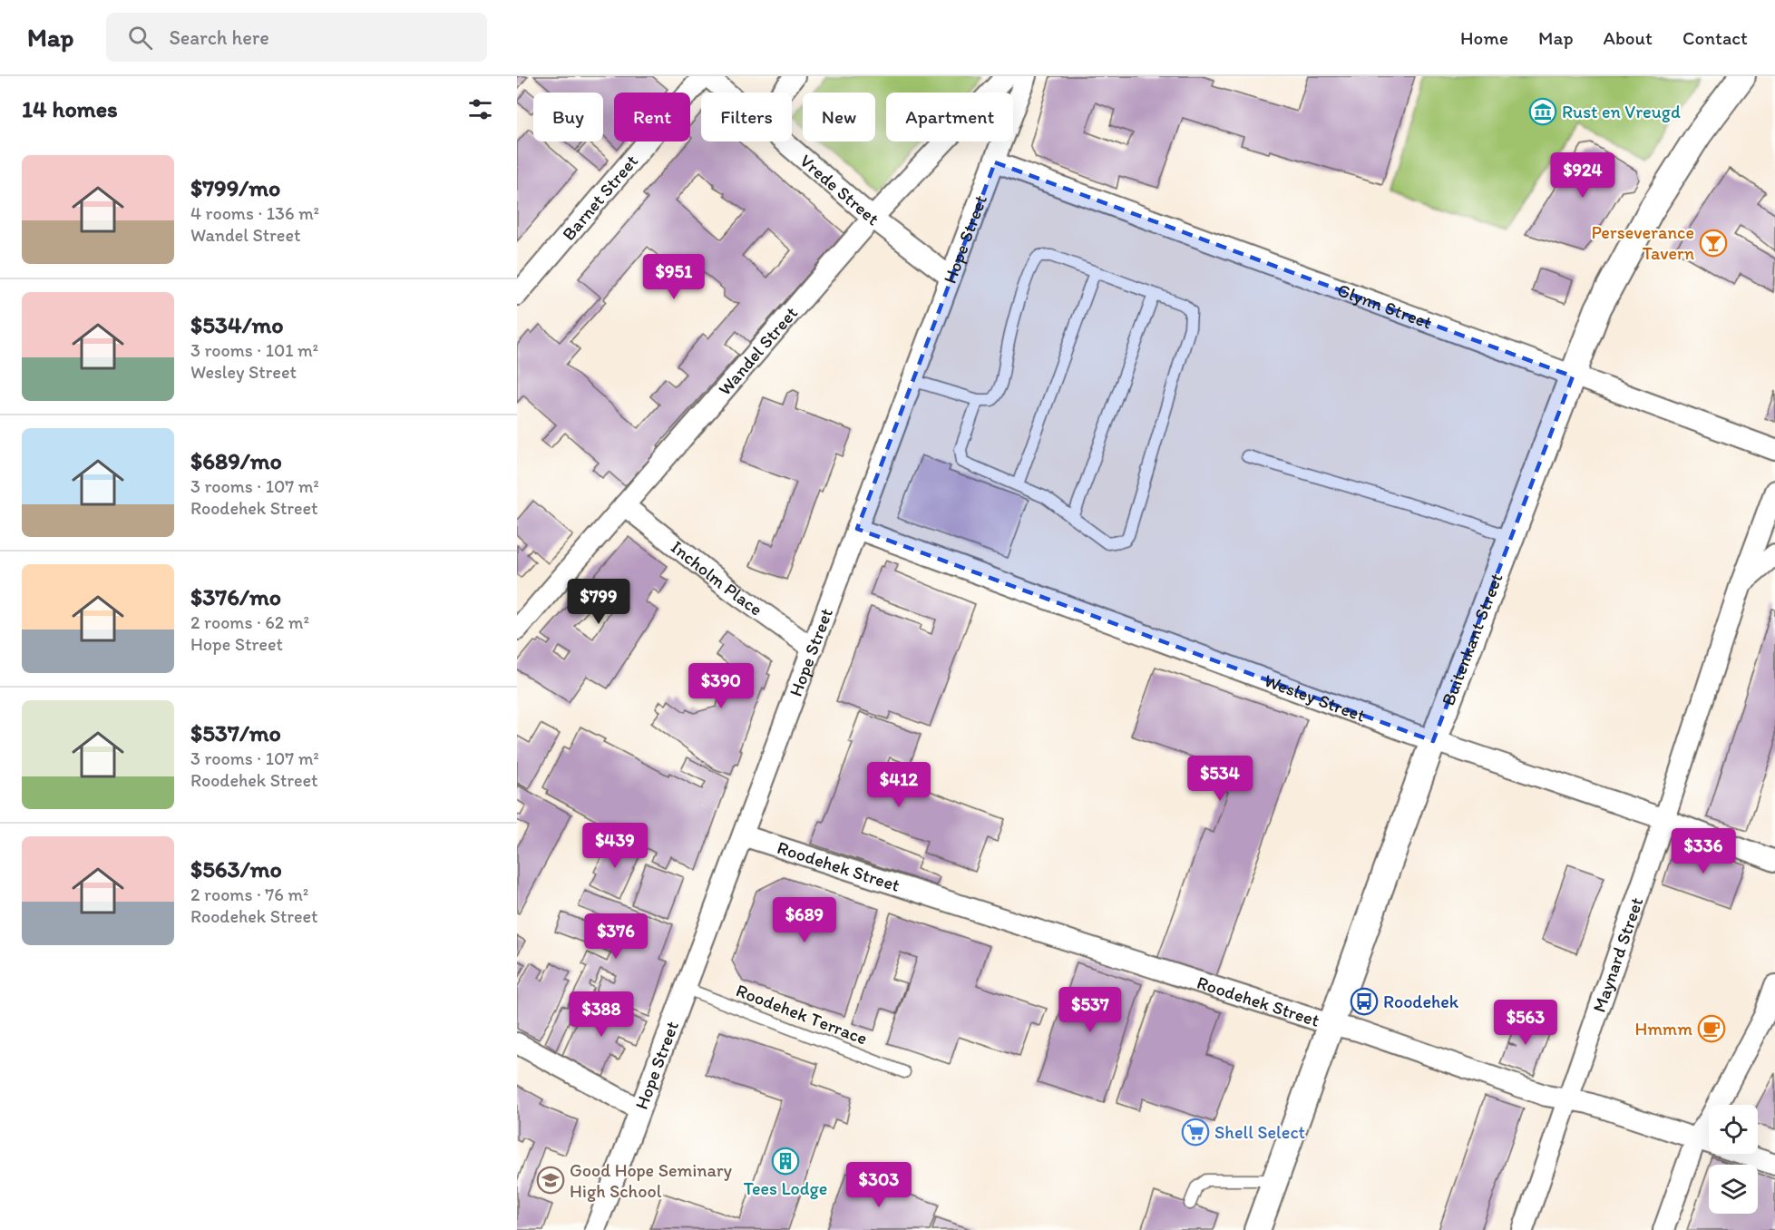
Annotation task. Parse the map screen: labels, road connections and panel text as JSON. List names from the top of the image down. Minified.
{"streets":{"street":["Vrede Street","Barnet Street","Hope Street","Glynn Street","Wandel Street","Incholm Place","Buitenkant Street","Wesley Street","Roodehek Street","Maynard Street"],"lane":["Roodehek Terrace"]},"crossings":[["Vrede Street","Hope Street"],["Vrede Street","Wandel Street"],["Hope Street","Glynn Street"],["Hope Street","Incholm Place"],["Hope Street","Wesley Street"],["Hope Street","Roodehek Street"],["Hope Street","Roodehek Terrace"],["Glynn Street","Buitenkant Street"],["Wandel Street","Incholm Place"],["Buitenkant Street","Wesley Street"],["Buitenkant Street","Roodehek Street"],["Wesley Street","Maynard Street"],["Roodehek Street","Maynard Street"]],"places":{"museum":["Rust en Vreugd"],"bar":["Perseverance Tavern"],"bus stop":["Roodehek"],"cafe":["Hmmm"],"supermarket":["Shell Select"],"building":["Tees Lodge"],"school or university":["Good Hope Seminary High School"]},"page":{"header":"Map","search":"Search here","nav":["Home","Map","About","Contact"],"heading":"14 homes","chip":["Buy","Rent","Filters","New","Apartment"],"list":[{"name":"$799/mo","note":"4 rooms · 136 m² · Wandel Street"},{"name":"$534/mo","note":"3 rooms · 101 m² · Wesley Street"},{"name":"$689/mo","note":"3 rooms · 107 m² · Roodehek Street"},{"name":"$376/mo","note":"2 rooms · 62 m² · Hope Street"},{"name":"$537/mo","note":"3 rooms · 107 m² · Roodehek Street"},{"name":"$563/mo","note":"2 rooms · 76 m² · Roodehek Street"}],"price":["$924","$951","$799","$390","$534","$412","$439","$336","$689","$376","$537","$388","$563","$303"]}}
